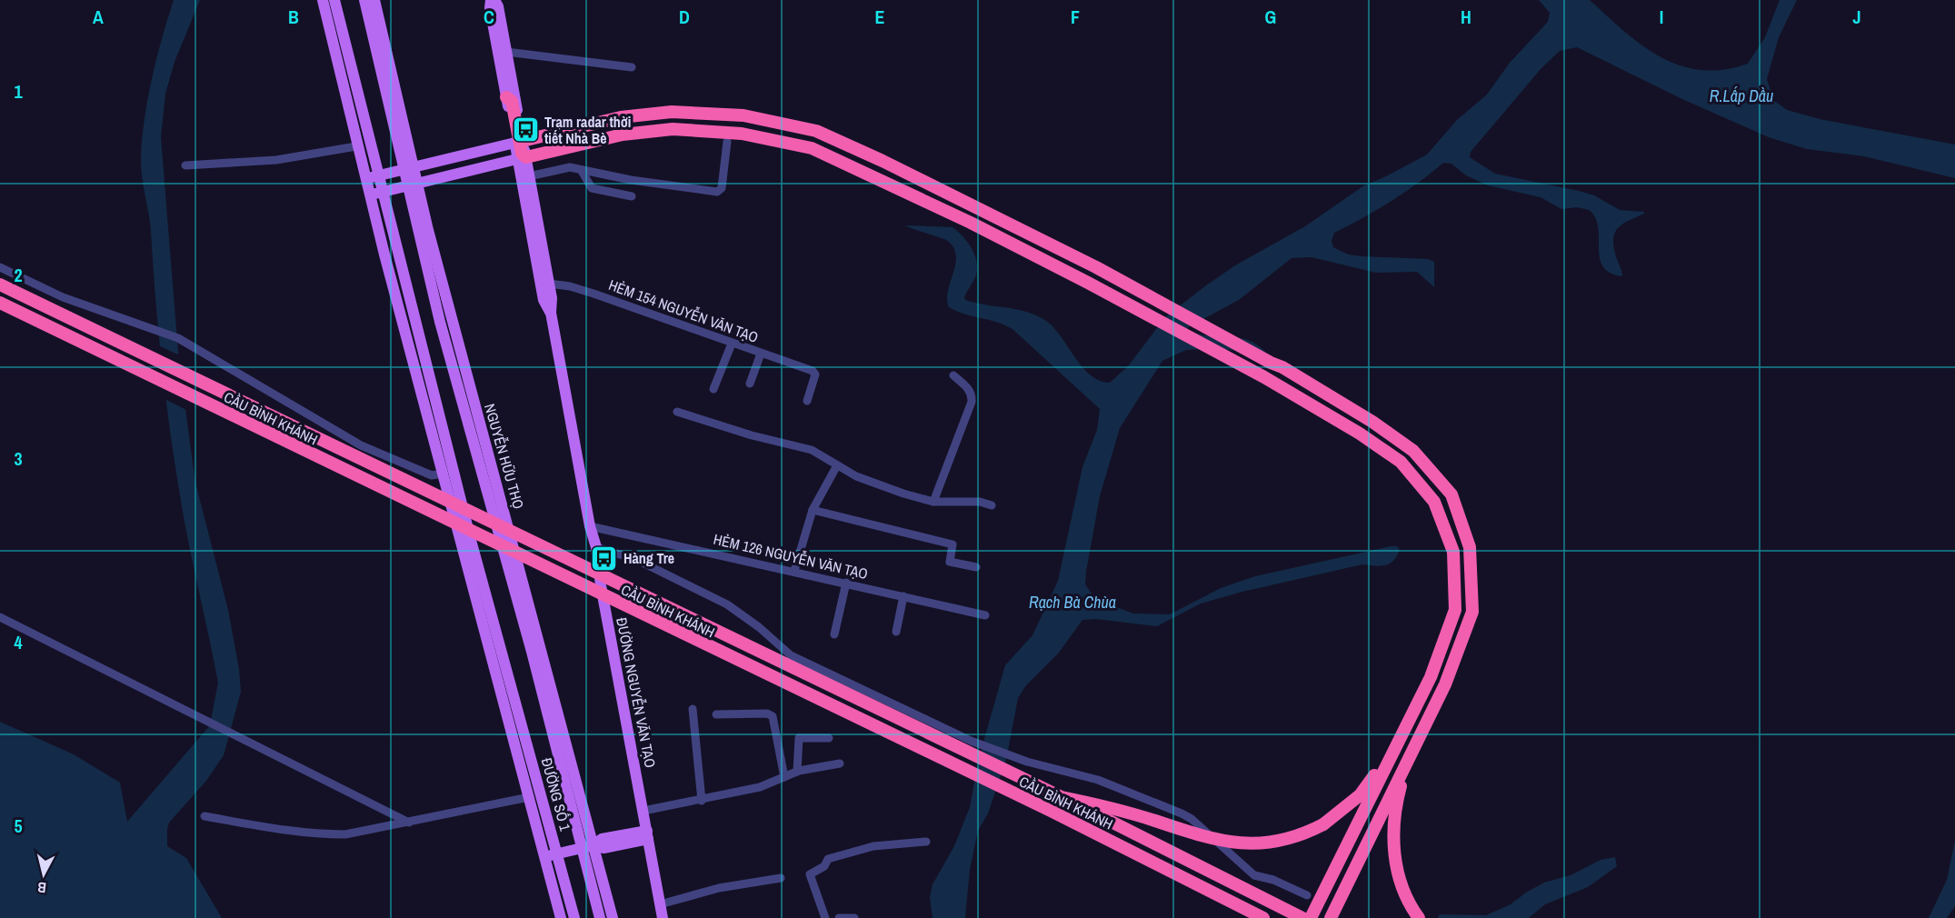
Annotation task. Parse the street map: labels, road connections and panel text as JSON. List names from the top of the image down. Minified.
{"streets":{"highway":["CẦU BÌNH KHÁNH"],"main road":["NGUYỄN HỮU THỌ","ĐƯỜNG NGUYỄN VĂN TẠO","ĐƯỜNG SỐ 1"],"street":["HẺM 154 NGUYỄN VĂN TẠO","HẺM 126 NGUYỄN VĂN TẠO"]},"crossings":[["HẺM 154 NGUYỄN VĂN TẠO","ĐƯỜNG NGUYỄN VĂN TẠO"],["HẺM 126 NGUYỄN VĂN TẠO","ĐƯỜNG NGUYỄN VĂN TẠO"]],"water":["R.Lấp Dầu","Rạch Bà Chùa"],"places":{"bus stop":["Trạm radar thời tiết Nhà Bè","Hàng Tre"]},"north":"bottom","grid":{"columns":["A","B","C","D","E","F","G","H","I","J"],"rows":["1","2","3","4","5"]}}
